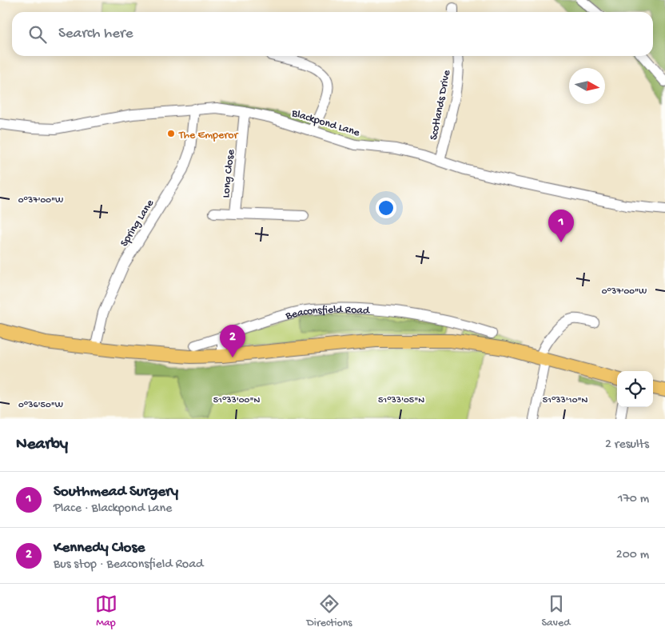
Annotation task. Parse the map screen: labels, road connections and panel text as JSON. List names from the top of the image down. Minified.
{"streets":{"street":["Scotlands Drive","Blackpond Lane","Long Close","Spring Lane","Beaconsfield Road"]},"crossings":[["Scotlands Drive","Blackpond Lane"],["Blackpond Lane","Long Close"],["Blackpond Lane","Spring Lane"]],"places":["The Emperor"],"north":"right","page":{"search":"Search here","pins":["1","2"],"heading":["Nearby","2 results"],"list":[{"mark":"1","name":"Southmead Surgery","note":"Place · Blackpond Lane","value":"170 m"},{"mark":"2","name":"Kennedy Close","note":"Bus stop · Beaconsfield Road","value":"200 m"}],"nav":["Map","Directions","Saved"]},"coordinates":["0°37'00\"W","51°33'00\"N","51°33'05\"N","51°33'10\"N","0°36'50\"W"]}
